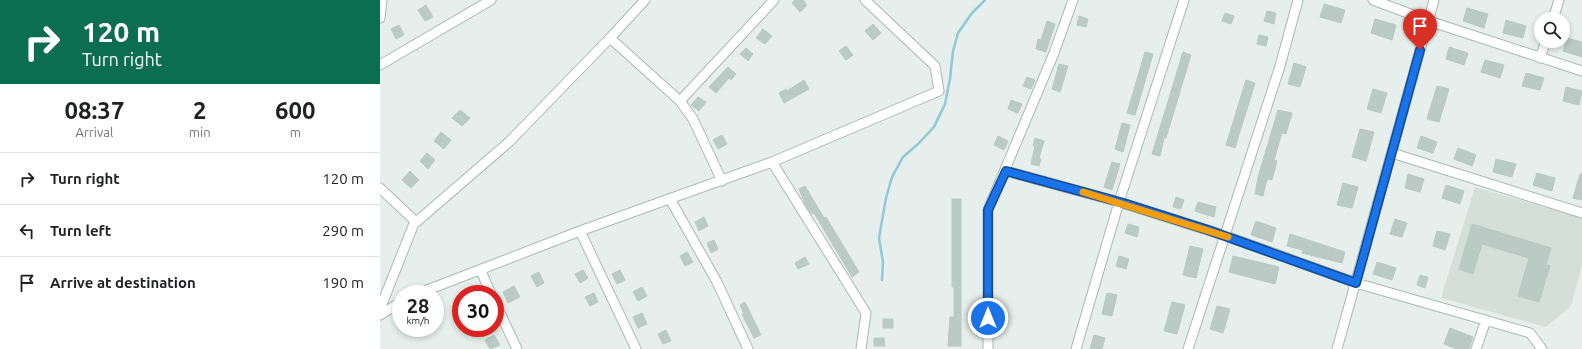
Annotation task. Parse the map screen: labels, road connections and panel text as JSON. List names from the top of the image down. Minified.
{"page":{"turn":["120 m","Turn right"],"eta":["08:37","Arrival","2","min","600","m"],"list":[{"name":"Turn right","value":"120 m"},{"name":"Turn left","value":"290 m"},{"name":"Arrive at destination","value":"190 m"}],"speed":"28 km/h","limit":"30"}}
